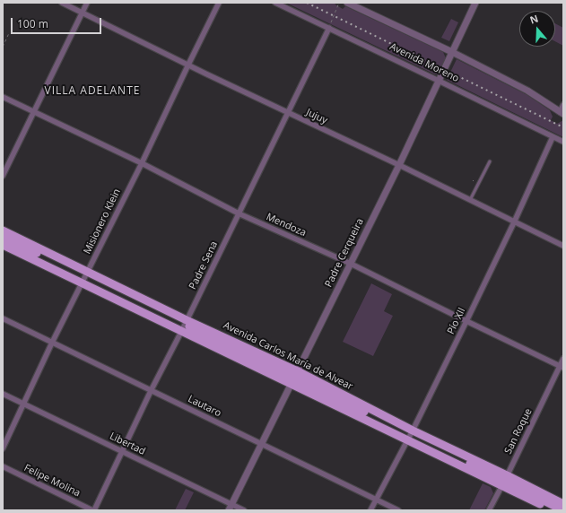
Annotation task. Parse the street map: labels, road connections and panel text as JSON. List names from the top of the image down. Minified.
{"streets":{"main road":["Avenida Carlos María de Alvear"],"street":["Avenida Moreno","Jujuy","Misionero Klein","Mendoza","Padre Cerqueira","Padre Sena","Pío XII","Lautaro","San Roque","Libertad","Felipe Molina"]},"crossings":[["Avenida Moreno","Padre Cerqueira"],["Avenida Moreno","Padre Sena"],["Avenida Moreno","Pío XII"],["Jujuy","Misionero Klein"],["Jujuy","Padre Cerqueira"],["Jujuy","Padre Sena"],["Jujuy","Pío XII"],["Misionero Klein","Mendoza"],["Misionero Klein","Avenida Carlos María de Alvear"],["Misionero Klein","Lautaro"],["Misionero Klein","Libertad"],["Mendoza","Padre Cerqueira"],["Mendoza","Padre Sena"],["Mendoza","Pío XII"],["Mendoza","San Roque"],["Padre Cerqueira","Avenida Carlos María de Alvear"],["Padre Cerqueira","Lautaro"],["Padre Cerqueira","Libertad"],["Padre Sena","Avenida Carlos María de Alvear"],["Padre Sena","Lautaro"],["Padre Sena","Libertad"],["Padre Sena","Felipe Molina"],["Pío XII","Avenida Carlos María de Alvear"],["Pío XII","Lautaro"],["Avenida Carlos María de Alvear","San Roque"]],"districts":["VILLA ADELANTE"],"scale_bar":"100 m","north":"top"}
